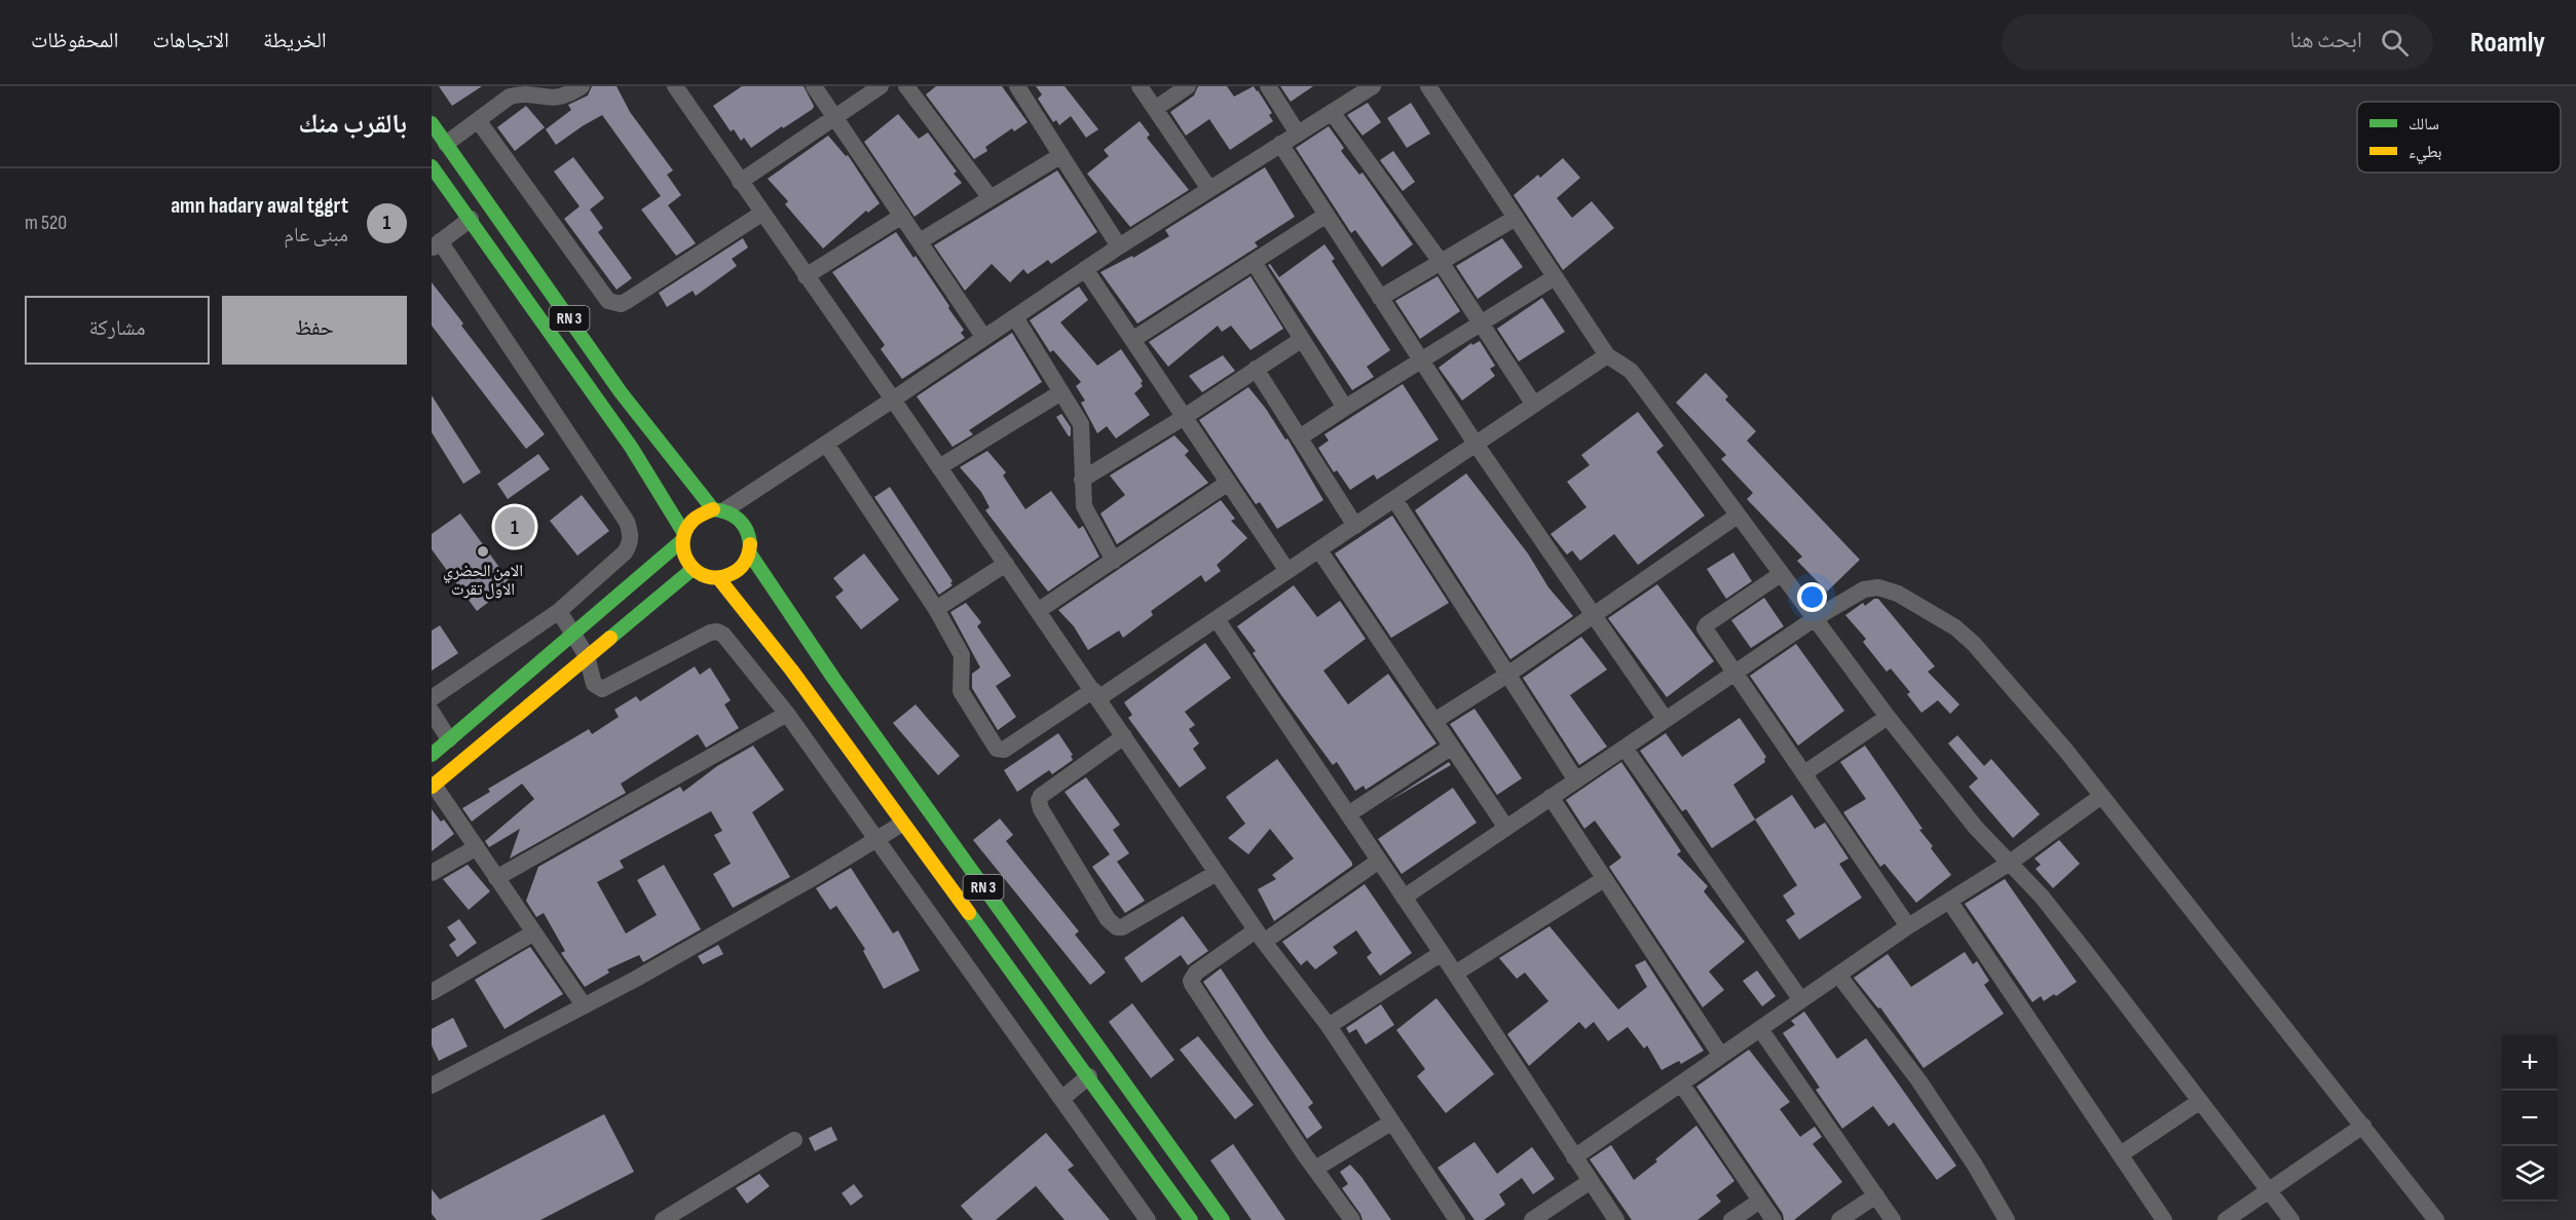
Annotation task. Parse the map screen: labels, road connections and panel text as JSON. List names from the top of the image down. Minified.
{"streets":{"main road":["RN 3"]},"places":["الامن الحضري الاول تقرت"],"legend":["سالك","بطيء"],"page":{"header":"Roamly","search":"ابحث هنا","nav":["الخريطة","الاتجاهات","المحفوظات"],"heading":"بالقرب منك","list":[{"mark":"1","name":"amn hadary awal tggrt","note":"مبنى عام","value":"520 m"}],"buttons":["حفظ","مشاركة"],"pins":"1","map_buttons":["+","−"]}}
